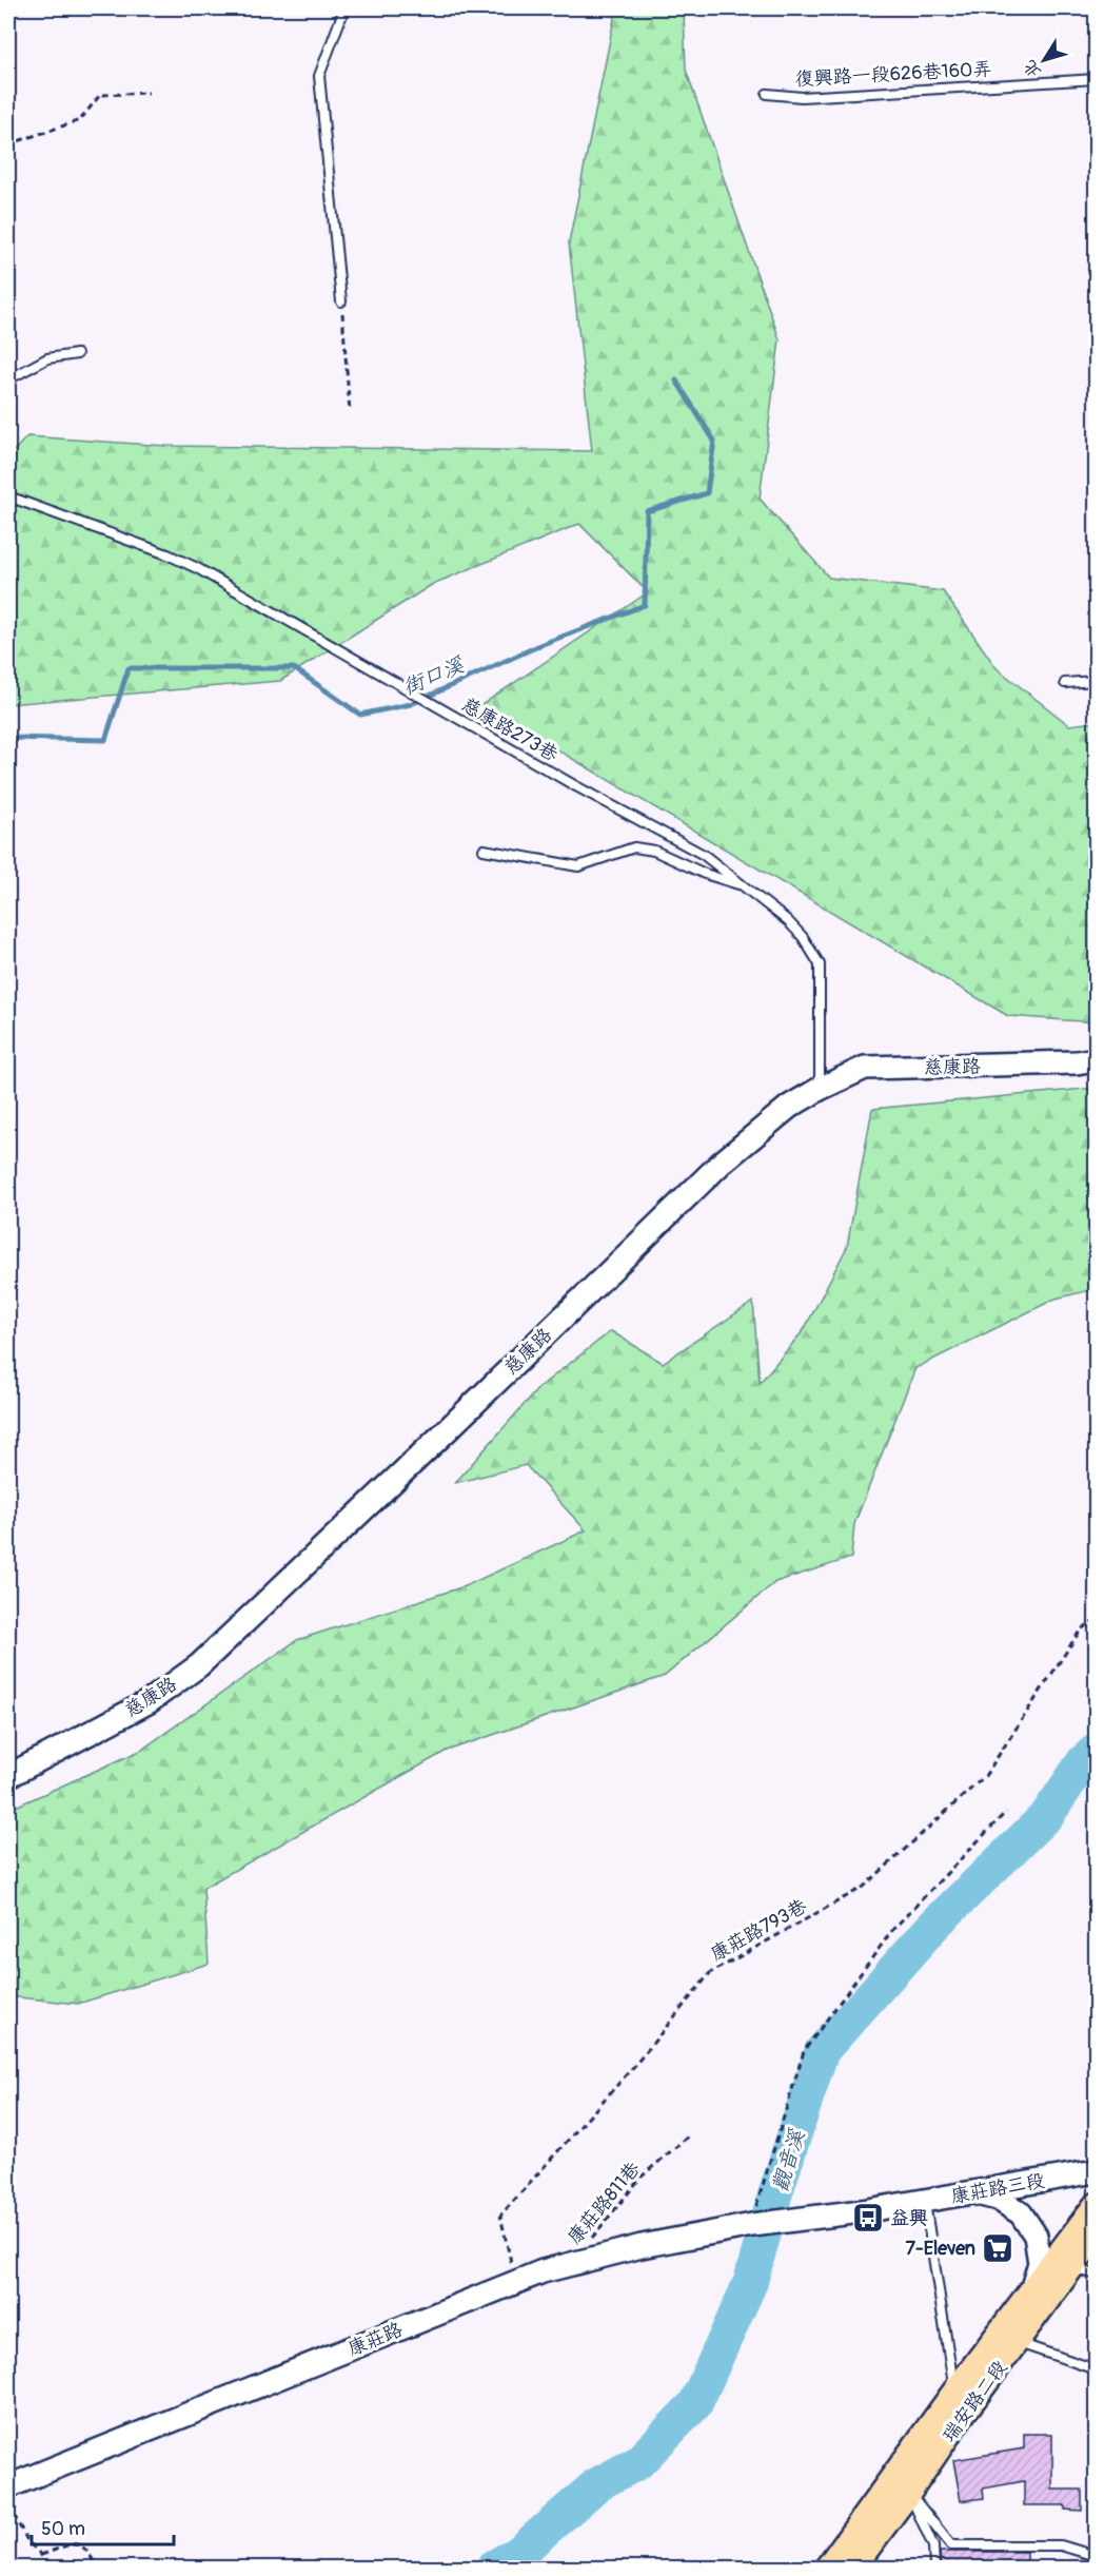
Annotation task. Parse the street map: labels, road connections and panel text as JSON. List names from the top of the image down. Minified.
{"streets":{"main road":["瑞安路二段"],"street":["慈康路","康莊路三段","康莊路"],"lane":["復興路一段626巷160弄","慈康路273巷"],"path":["康莊路793巷","康莊路811巷"]},"crossings":[["慈康路273巷","慈康路"],["康莊路793巷","康莊路"],["康莊路三段","康莊路"],["康莊路811巷","康莊路"]],"water":["街口溪","觀音溪"],"places":{"bus stop":["益興"],"supermarket":["7-Eleven"]},"scale_bar":"50 m","north":"bottom left"}
